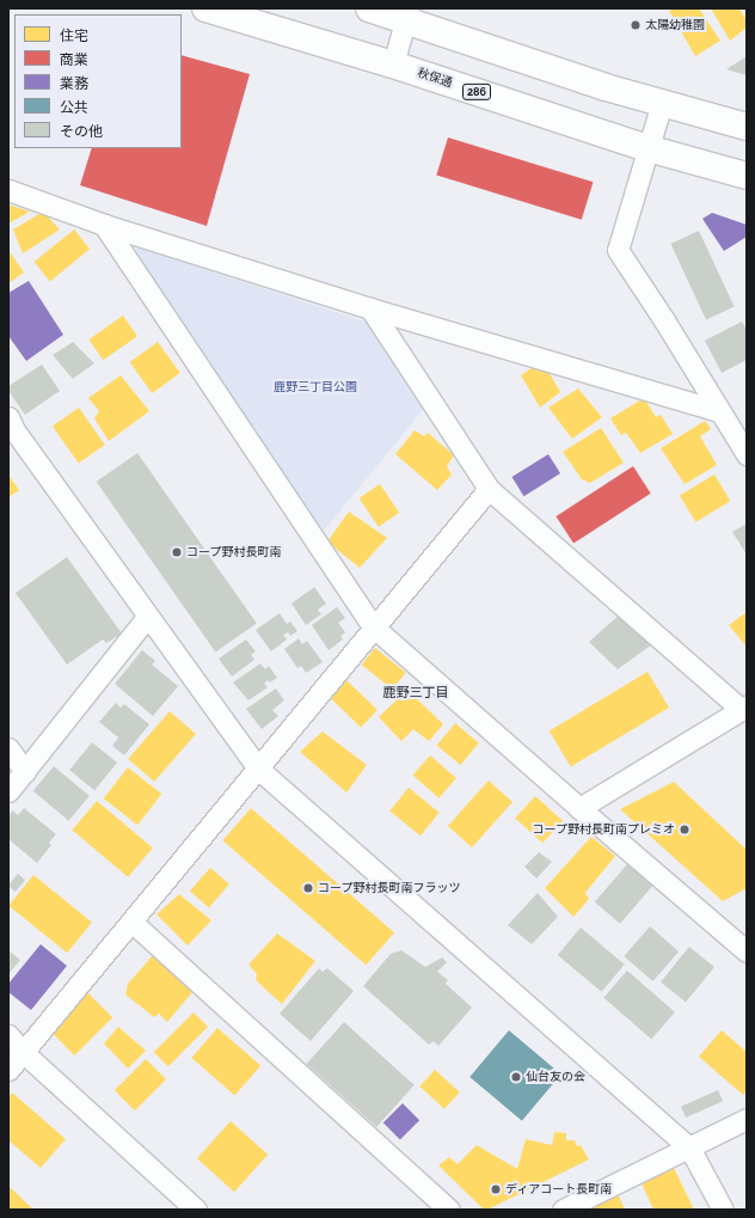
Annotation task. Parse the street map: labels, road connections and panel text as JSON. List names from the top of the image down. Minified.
{"streets":{"highway":["秋保通","286"]},"districts":["鹿野三丁目"],"parks":["鹿野三丁目公園"],"places":["太陽幼稚園","コープ野村長町南","コープ野村長町南プレミオ","コープ野村長町南フラッツ","仙台友の会","ディアコート長町南"],"legend":["住宅","商業","業務","公共","その他"]}
